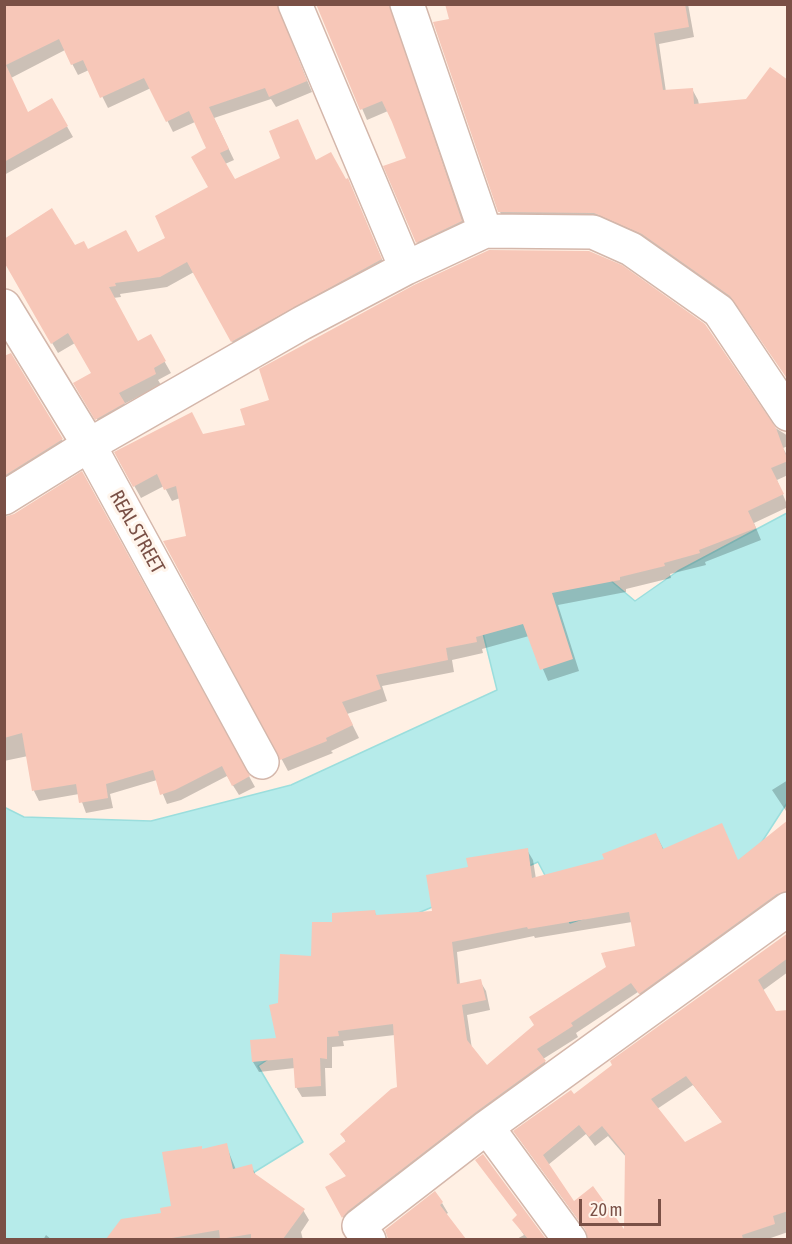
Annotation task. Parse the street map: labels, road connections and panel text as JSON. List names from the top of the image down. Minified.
{"streets":{"street":["REAL STREET"]},"scale_bar":"20 m"}
